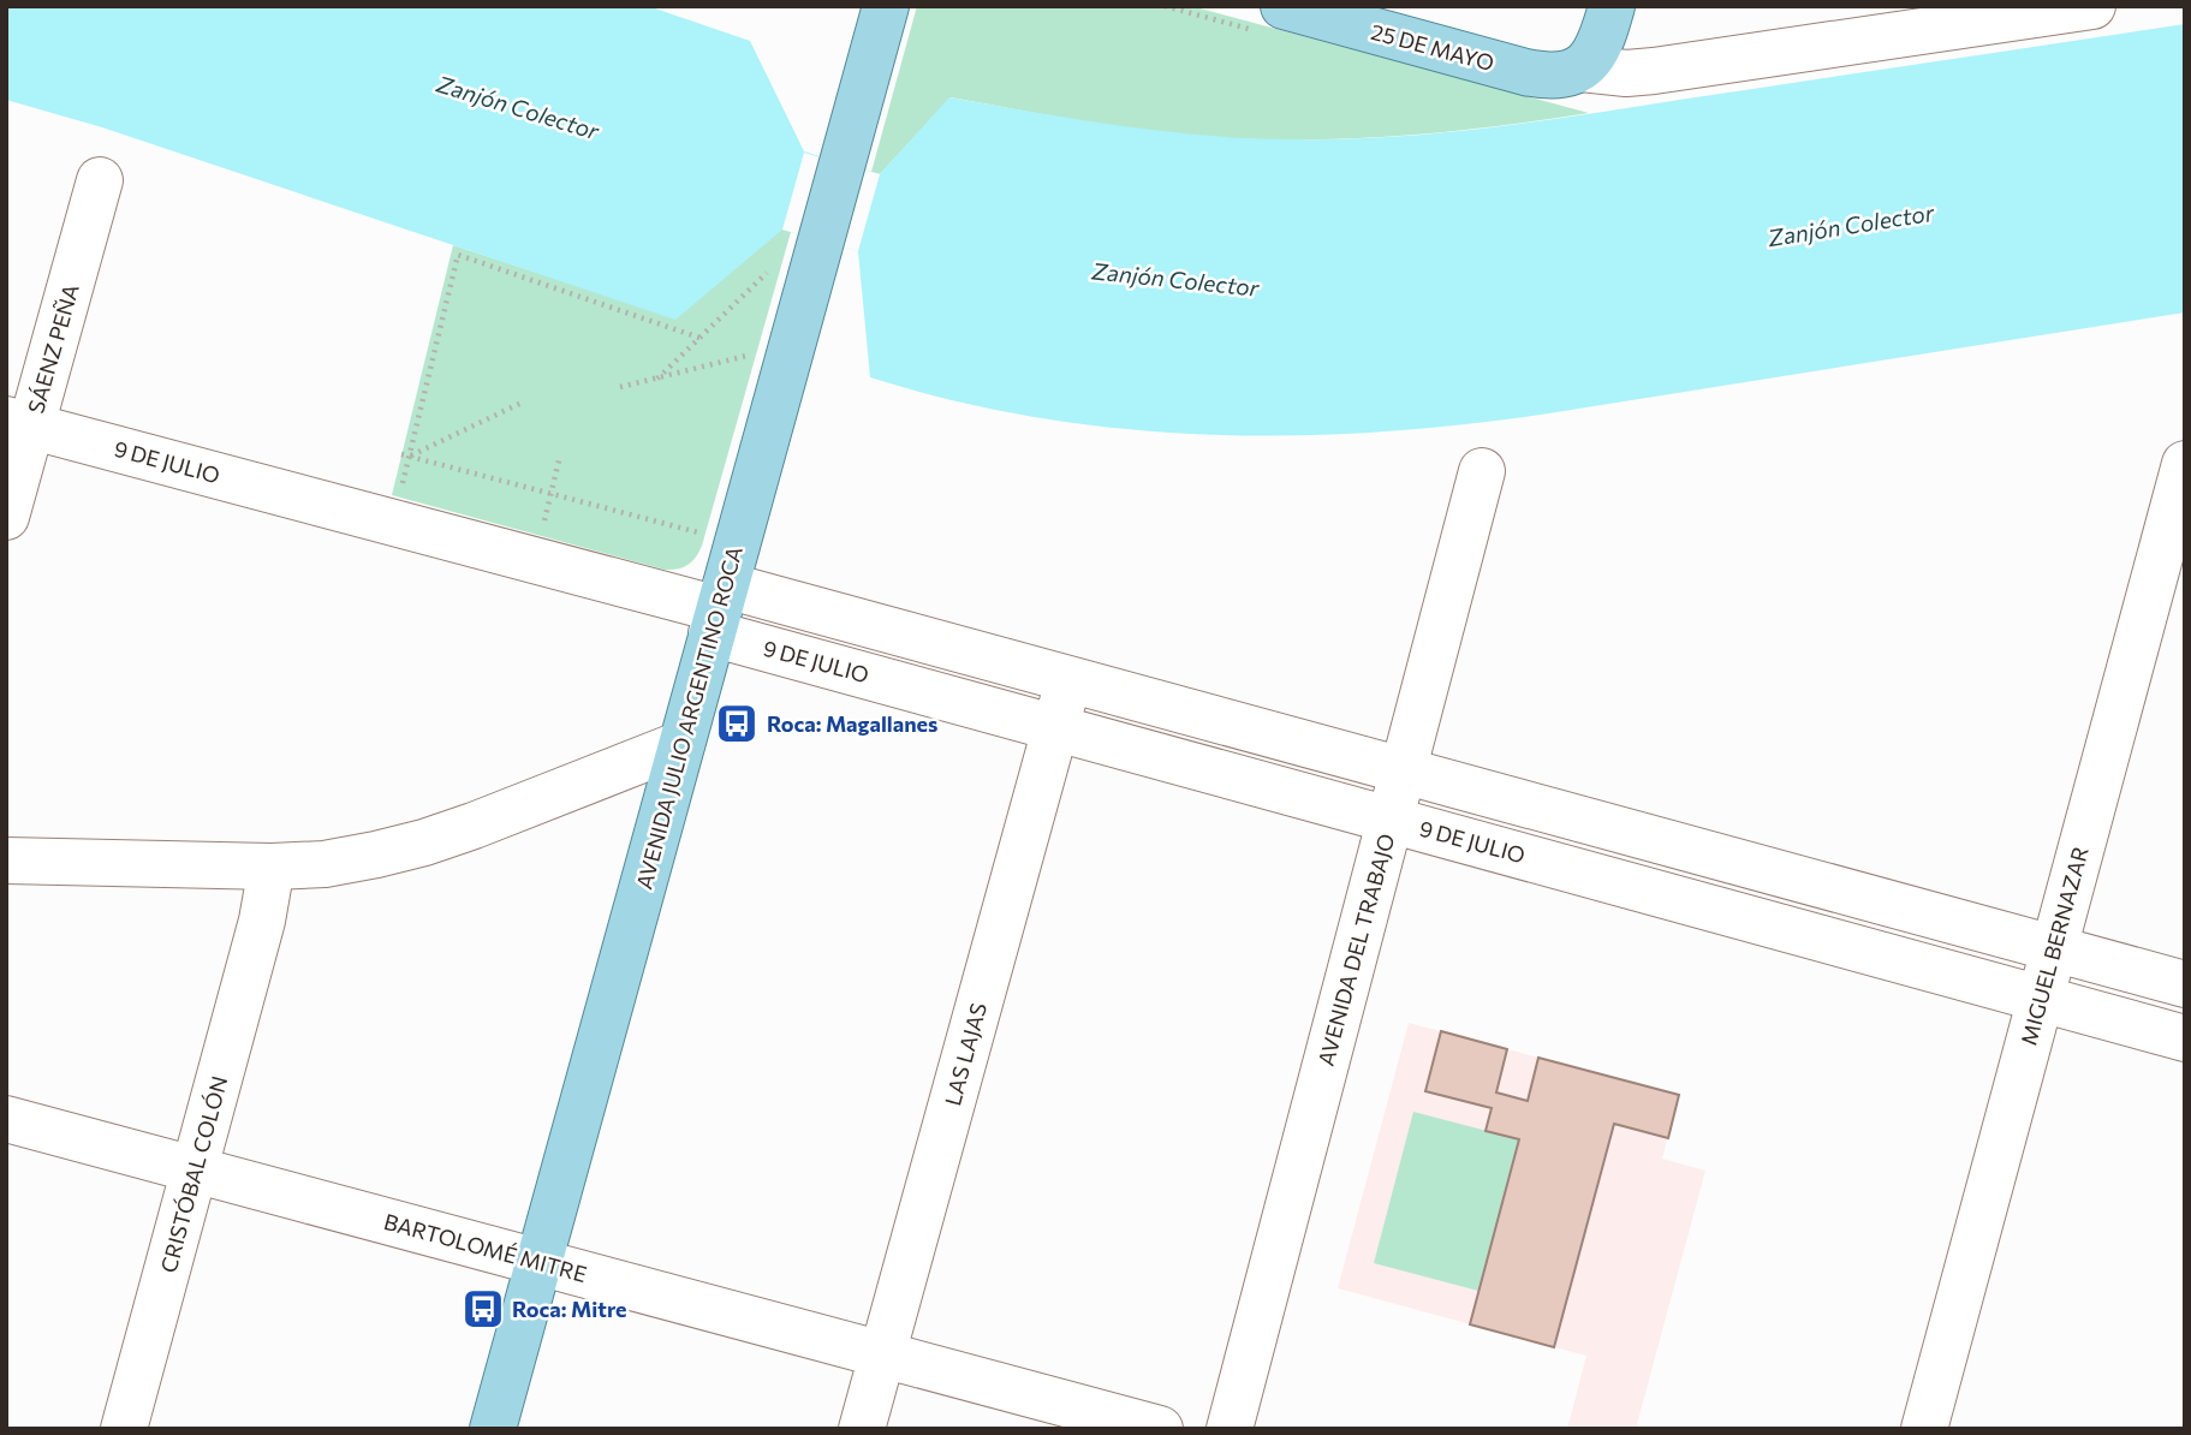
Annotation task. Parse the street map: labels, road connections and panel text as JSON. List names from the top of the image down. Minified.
{"streets":{"main road":["25 DE MAYO","AVENIDA JULIO ARGENTINO ROCA"],"street":["SÁENZ PEÑA","9 DE JULIO","MIGUEL BERNAZAR","AVENIDA DEL TRABAJO","LAS LAJAS","CRISTÓBAL COLÓN","BARTOLOMÉ MITRE"]},"crossings":[["SÁENZ PEÑA","9 DE JULIO"],["9 DE JULIO","AVENIDA JULIO ARGENTINO ROCA"],["9 DE JULIO","MIGUEL BERNAZAR"],["9 DE JULIO","AVENIDA DEL TRABAJO"],["9 DE JULIO","LAS LAJAS"],["AVENIDA JULIO ARGENTINO ROCA","BARTOLOMÉ MITRE"],["LAS LAJAS","BARTOLOMÉ MITRE"],["CRISTÓBAL COLÓN","BARTOLOMÉ MITRE"]],"water":["Zanjón Colector"],"places":{"bus stop":["Roca: Magallanes","Roca: Mitre"]}}
